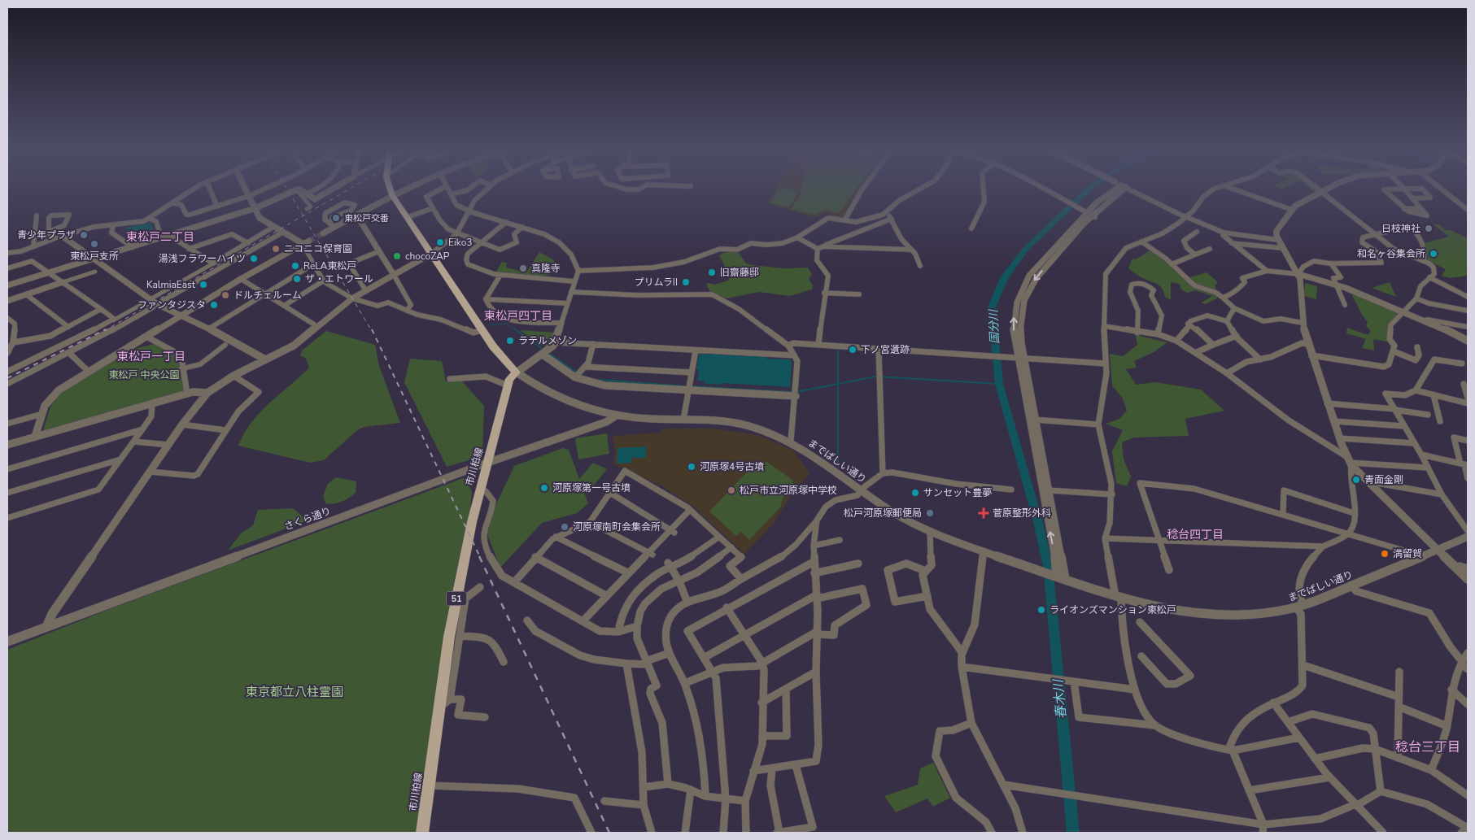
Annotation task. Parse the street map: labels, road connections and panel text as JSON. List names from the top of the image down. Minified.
{"streets":{"main road":["市川柏線","51"],"street":["までばしい通り","さくら通り"]},"crossings":[["までばしい通り","さくら通り"],["市川柏線","さくら通り"]],"districts":["東松戸二丁目","東松戸四丁目","東松戸一丁目","稔台四丁目","稔台三丁目"],"water":["国分川","春木川"],"parks":["東松戸 中央公園","東京都立八柱霊園"],"places":{"other":["東松戸交番","日枝神社","青少年プラザ","Eiko3","東松戸支所","ニコニコ保育園","和名ヶ谷集会所","chocoZAP","湯浅フラワーハイツ","ReLA東松戸","真隆寺","旧齋藤邸","ザ・エトワール","プリムラII","KalmiaEast","ドルチェルーム","ファンタジスタ","ラテルメゾン","下ノ宮遺跡","河原塚4号古墳","青面金剛","河原塚第一号古墳","松戸市立河原塚中学校","サンセット豊夢","松戸河原塚郵便局","河原塚南町会集会所","満留賀","ライオンズマンション東松戸"],"health":["菅原整形外科"]}}
